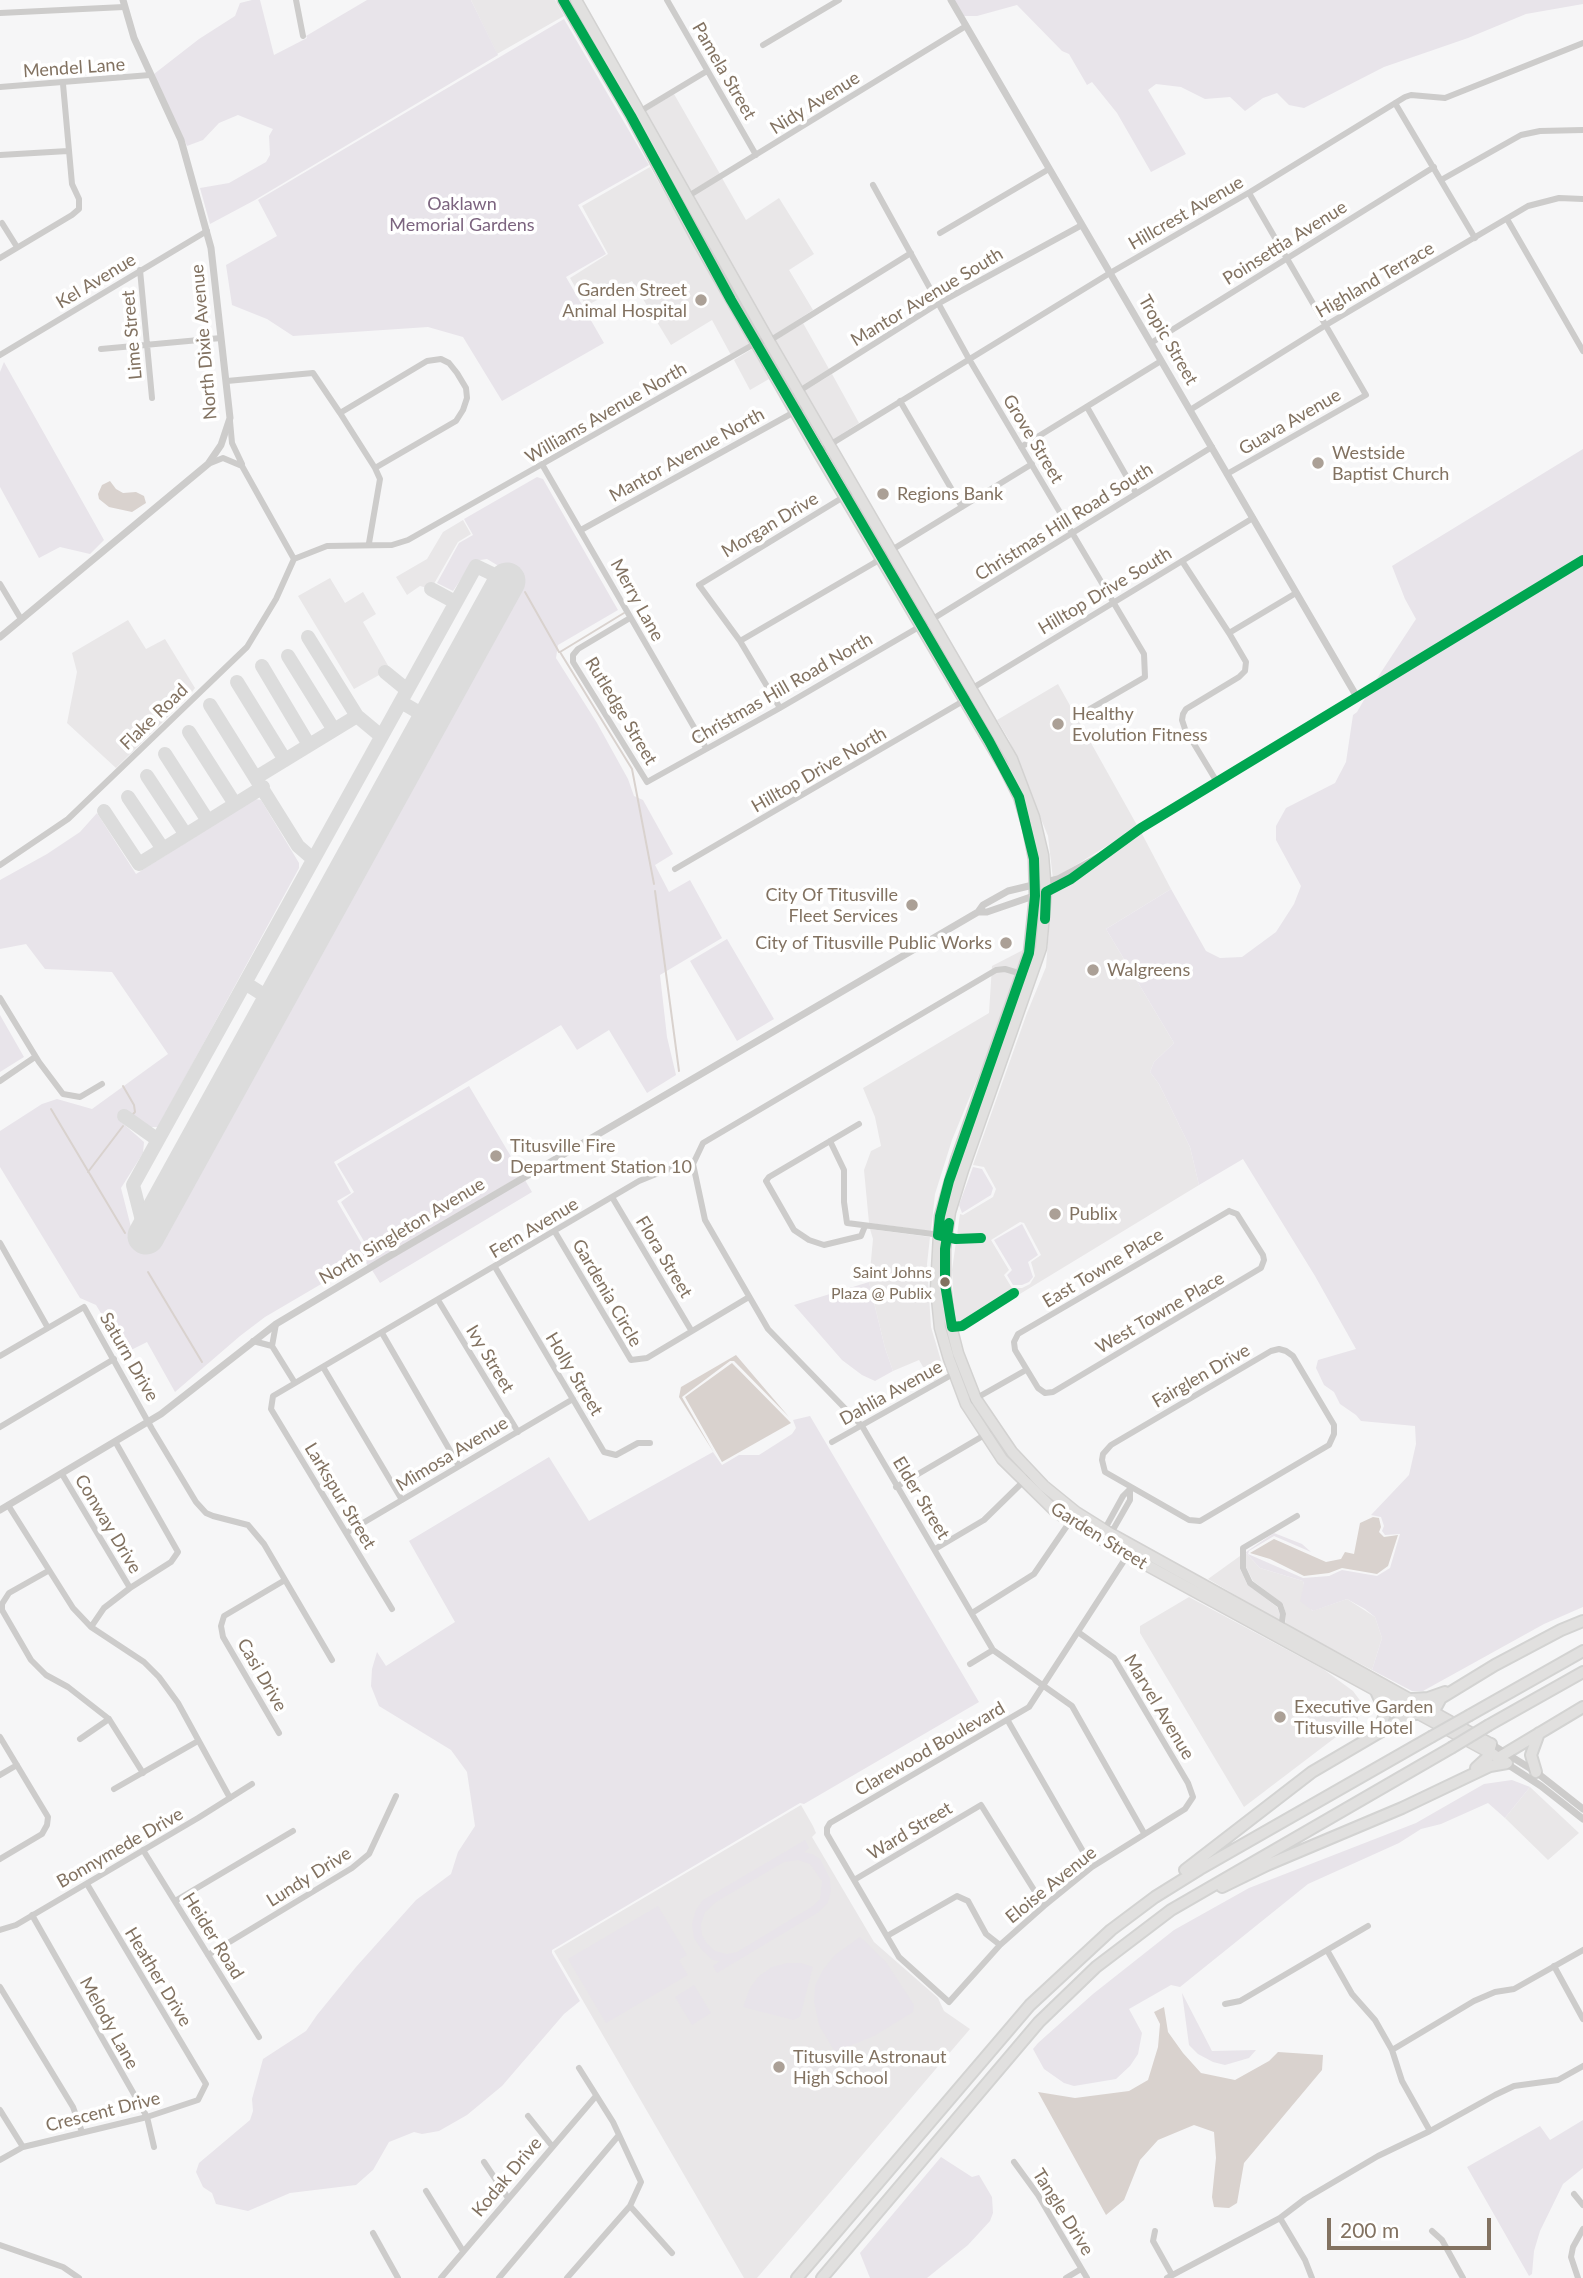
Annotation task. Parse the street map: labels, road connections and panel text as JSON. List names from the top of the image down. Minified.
{"streets":{"main road":["Garden Street"],"street":["Mendel Lane","Pamela Street","Nidy Avenue","Hillcrest Avenue","Poinsettia Avenue","Highland Terrace","Kel Avenue","Mantor Avenue South","Lime Street","Tropic Street","North Dixie Avenue","Williams Avenue North","Guava Avenue","Grove Street","Mantor Avenue North","Christmas Hill Road South","Morgan Drive","Hilltop Drive South","Merry Lane","Christmas Hill Road North","Rutledge Street","Flake Road","Hilltop Drive North","Fern Avenue","North Singleton Avenue","Flora Street","East Towne Place","Gardenia Circle","West Towne Place","Saturn Drive","Ivy Street","Holly Street","Fairglen Drive","Dahlia Avenue","Mimosa Avenue","Larkspur Street","Elder Street","Conway Drive","Casi Drive","Marvel Avenue","Clarewood Boulevard","Ward Street","Bonnymede Drive","Lundy Drive","Eloise Avenue","Heider Road","Heather Drive","Melody Lane","Crescent Drive","Kodak Drive","Tangle Drive"]},"crossings":[["Mendel Lane","North Dixie Avenue"],["Pamela Street","Nidy Avenue"],["Nidy Avenue","Tropic Street"],["Nidy Avenue","Garden Street"],["Hillcrest Avenue","Tropic Street"],["Hillcrest Avenue","Grove Street"],["Hillcrest Avenue","Garden Street"],["Poinsettia Avenue","Tropic Street"],["Highland Terrace","Tropic Street"],["Highland Terrace","Guava Avenue"],["Kel Avenue","Lime Street"],["Kel Avenue","North Dixie Avenue"],["Mantor Avenue South","Tropic Street"],["Mantor Avenue South","Grove Street"],["Mantor Avenue South","Garden Street"],["Tropic Street","Guava Avenue"],["Tropic Street","Christmas Hill Road South"],["Tropic Street","Hilltop Drive South"],["Tropic Street","North Singleton Avenue"],["Williams Avenue North","Merry Lane"],["Williams Avenue North","Flake Road"],["Williams Avenue North","Garden Street"],["Grove Street","Christmas Hill Road South"],["Grove Street","Hilltop Drive South"],["Mantor Avenue North","Merry Lane"],["Mantor Avenue North","Garden Street"],["Christmas Hill Road South","Christmas Hill Road North"],["Christmas Hill Road South","Garden Street"],["Morgan Drive","Garden Street"],["Hilltop Drive South","Garden Street"],["Merry Lane","Christmas Hill Road North"],["Merry Lane","Rutledge Street"],["Christmas Hill Road North","Rutledge Street"],["Christmas Hill Road North","Garden Street"],["Hilltop Drive North","Garden Street"],["Fern Avenue","Flora Street"],["Fern Avenue","Gardenia Circle"],["Fern Avenue","Ivy Street"],["Fern Avenue","Holly Street"],["Fern Avenue","Larkspur Street"],["Fern Avenue","Elder Street"],["North Singleton Avenue","Saturn Drive"],["North Singleton Avenue","Conway Drive"],["North Singleton Avenue","Garden Street"],["Flora Street","Gardenia Circle"],["East Towne Place","West Towne Place"],["Gardenia Circle","Elder Street"],["Saturn Drive","Casi Drive"],["Ivy Street","Mimosa Avenue"],["Holly Street","Mimosa Avenue"],["Dahlia Avenue","Elder Street"],["Dahlia Avenue","Garden Street"],["Mimosa Avenue","Larkspur Street"],["Elder Street","Clarewood Boulevard"],["Elder Street","Eloise Avenue"],["Garden Street","Clarewood Boulevard"],["Marvel Avenue","Clarewood Boulevard"],["Marvel Avenue","Eloise Avenue"],["Clarewood Boulevard","Ward Street"],["Ward Street","Eloise Avenue"],["Bonnymede Drive","Heider Road"],["Bonnymede Drive","Heather Drive"],["Bonnymede Drive","Melody Lane"],["Lundy Drive","Heider Road"],["Heather Drive","Crescent Drive"],["Melody Lane","Crescent Drive"]],"parks":["Oaklawn Memorial Gardens"],"places":["Garden Street Animal Hospital","Westside Baptist Church","Regions Bank","Healthy Evolution Fitness","City Of Titusville Fleet Services","City of Titusville Public Works","Walgreens","Titusville Fire Department Station 10","Publix","Saint Johns Plaza @ Publix","Executive Garden Titusville Hotel","Titusville Astronaut High School"],"scale_bar":"200 m"}
